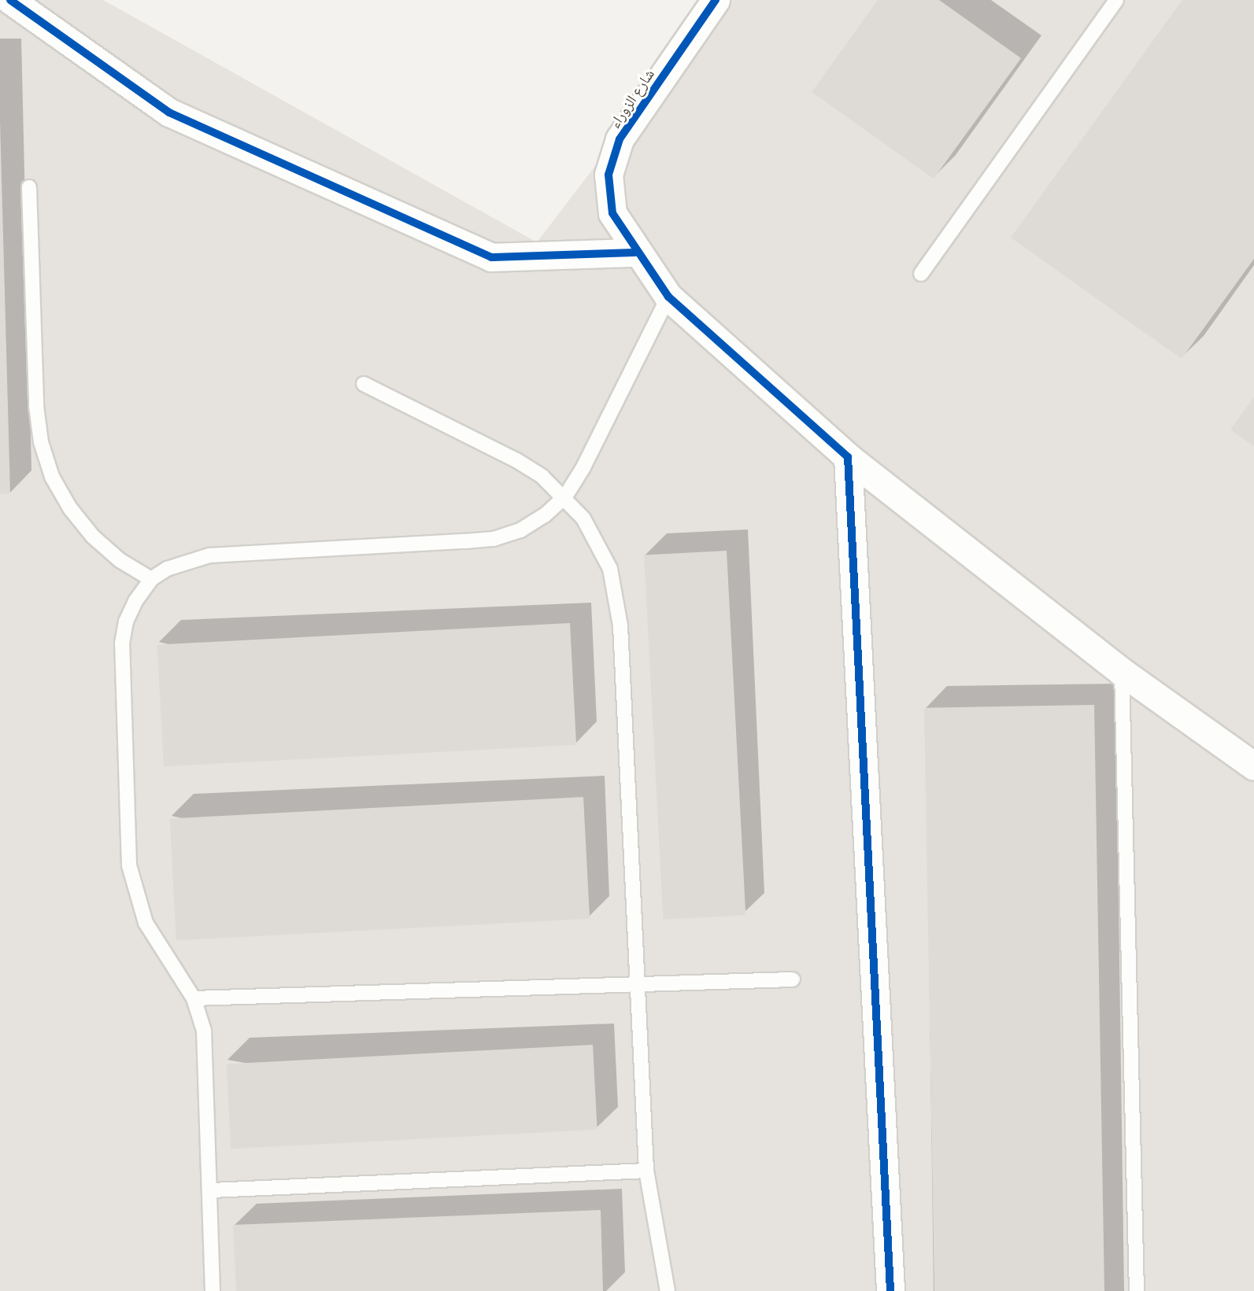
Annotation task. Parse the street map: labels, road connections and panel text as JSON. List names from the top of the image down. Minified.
{"streets":{"street":["شارع الزوراء"]}}
